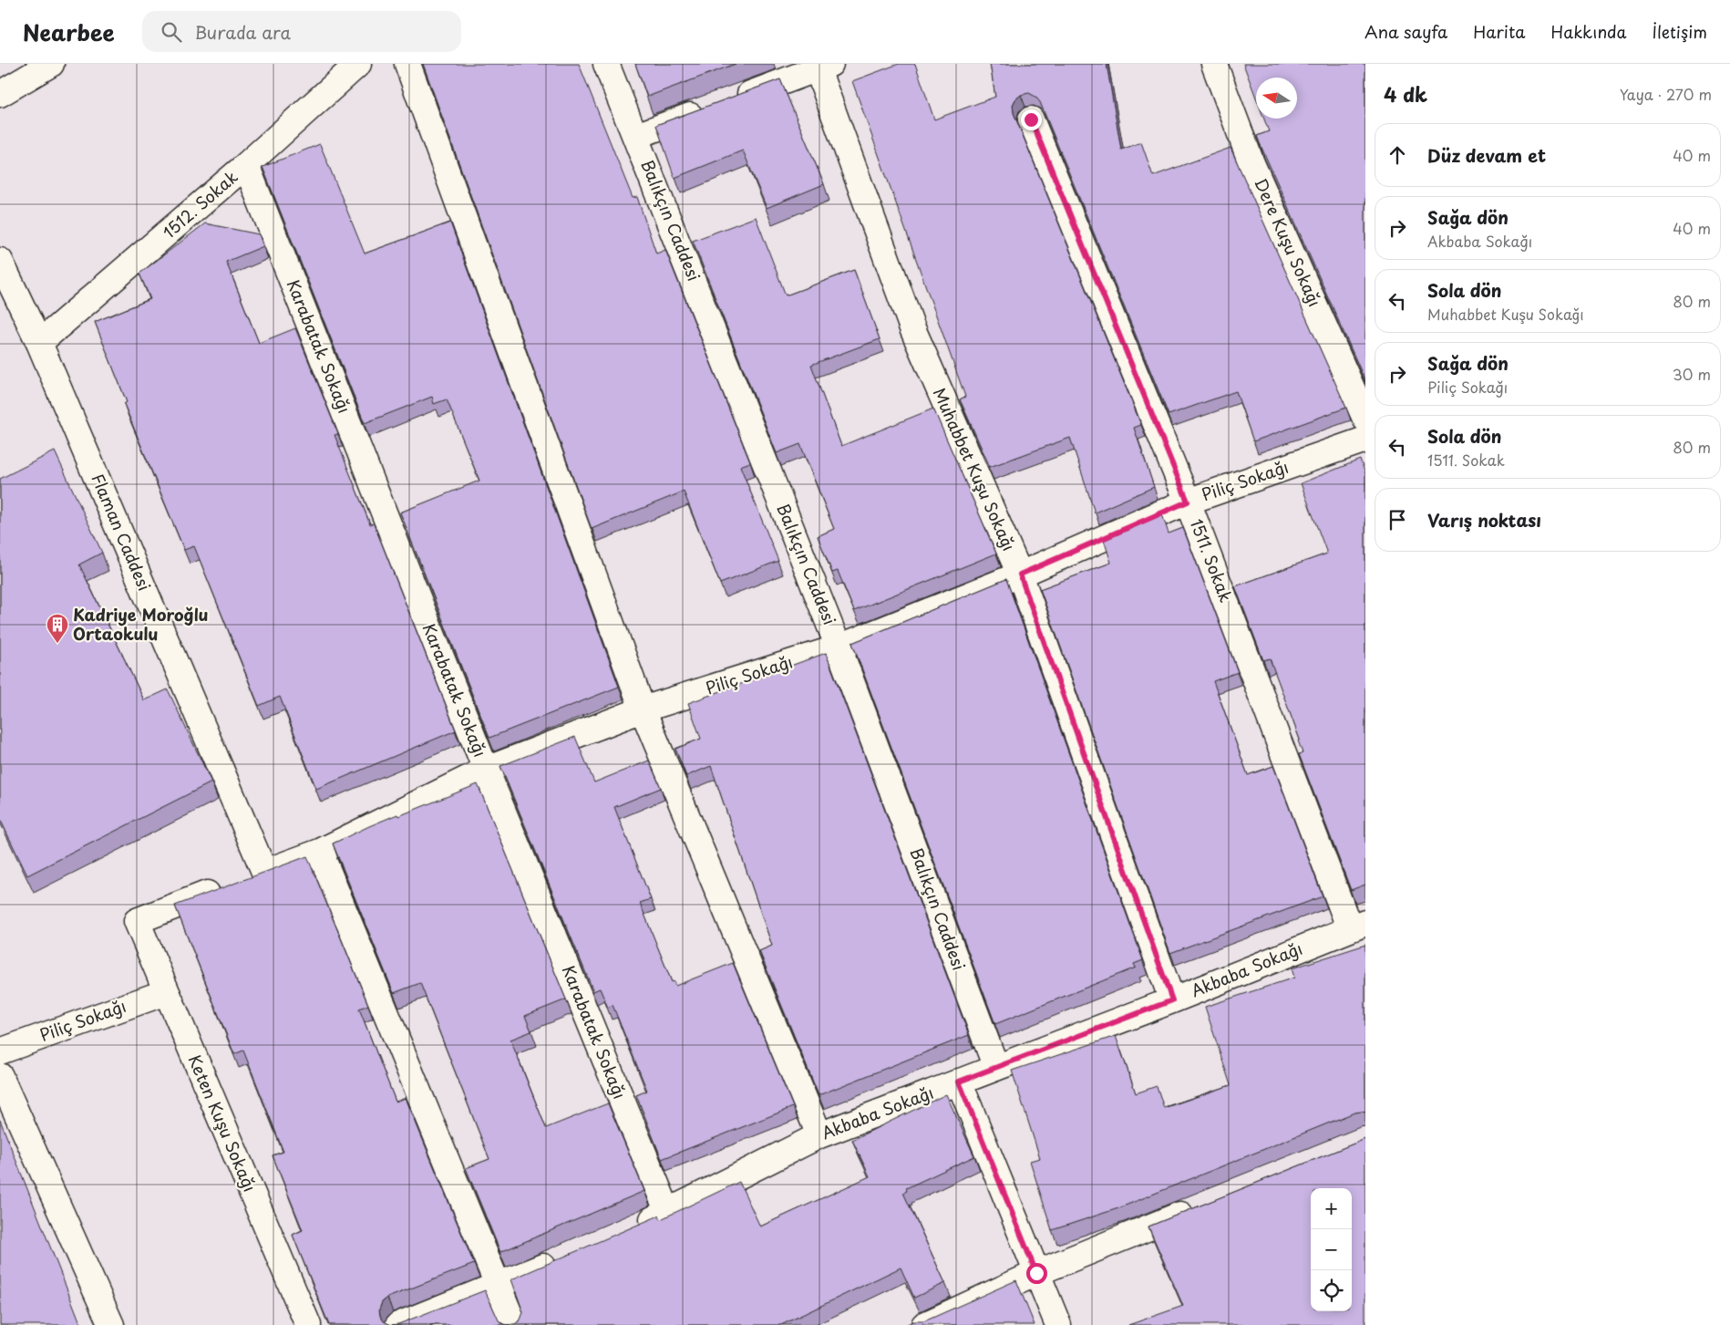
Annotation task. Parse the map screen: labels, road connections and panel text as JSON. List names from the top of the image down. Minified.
{"streets":{"street":["1512. Sokak","Balıkçın Caddesi","Dere Kuşu Sokağı","Karabatak Sokağı","Muhabbet Kuşu Sokağı","Piliç Sokağı","Flaman Caddesi","1511. Sokak","Akbaba Sokağı","Keten Kuşu Sokağı"]},"crossings":[["1512. Sokak","Karabatak Sokağı"],["1512. Sokak","Flaman Caddesi"],["Balıkçın Caddesi","Piliç Sokağı"],["Balıkçın Caddesi","Akbaba Sokağı"],["Karabatak Sokağı","Piliç Sokağı"],["Karabatak Sokağı","Akbaba Sokağı"],["Muhabbet Kuşu Sokağı","Piliç Sokağı"],["Muhabbet Kuşu Sokağı","Akbaba Sokağı"],["Piliç Sokağı","Flaman Caddesi"],["Piliç Sokağı","1511. Sokak"],["Piliç Sokağı","Keten Kuşu Sokağı"],["1511. Sokak","Akbaba Sokağı"]],"places":{"building":["Kadriye Moroğlu Ortaokulu"]},"north":"left","page":{"header":"Nearbee","search":"Burada ara","nav":["Ana sayfa","Harita","Hakkında","İletişim"],"heading":["4 dk","Yaya · 270 m"],"list":[["Düz devam et","40 m"],["Sağa dön","Akbaba Sokağı","40 m"],["Sola dön","Muhabbet Kuşu Sokağı","80 m"],["Sağa dön","Piliç Sokağı","30 m"],["Sola dön","1511. Sokak","80 m"],"Varış noktası"],"map_buttons":["+","−"]}}
